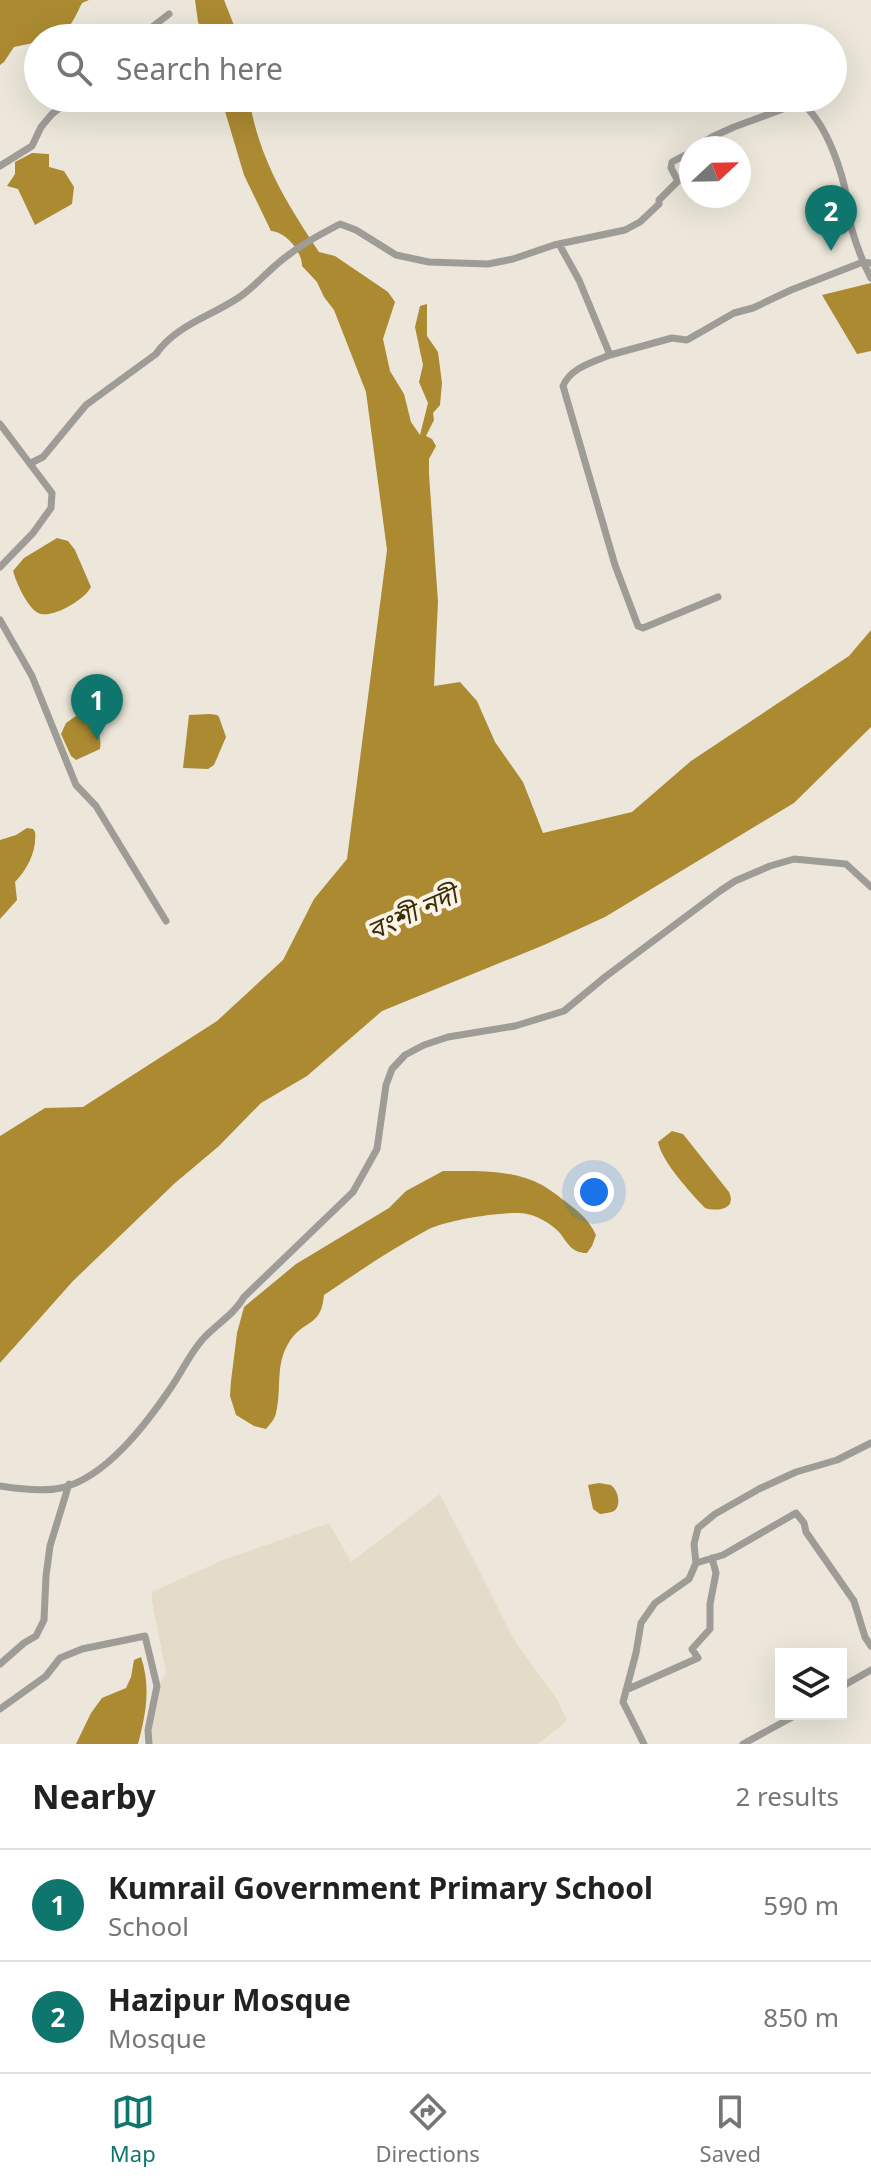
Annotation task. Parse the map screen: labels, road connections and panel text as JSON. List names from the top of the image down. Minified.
{"water":["বংশী নদী"],"north":"right","page":{"search":"Search here","pins":["2","1"],"heading":["Nearby","2 results"],"list":[{"mark":"1","name":"Kumrail Government Primary School","note":"School","value":"590 m"},{"mark":"2","name":"Hazipur Mosque","note":"Mosque","value":"850 m"}],"nav":["Map","Directions","Saved"]}}
